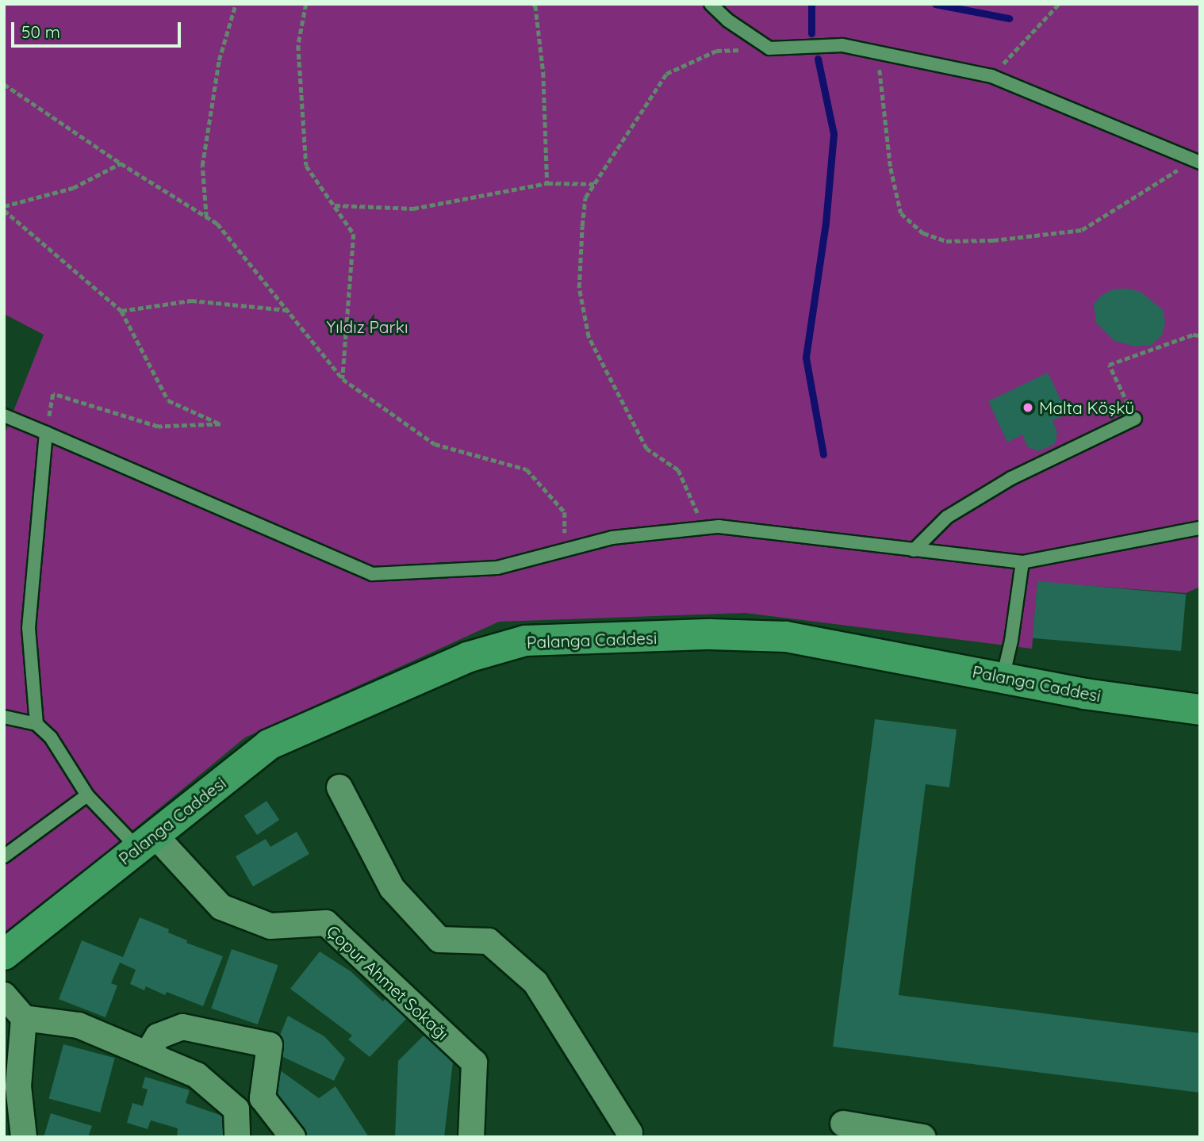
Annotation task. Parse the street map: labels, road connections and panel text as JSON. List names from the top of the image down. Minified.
{"streets":{"main road":["Palanga Caddesi"],"street":["Çopur Ahmet Sokağı"]},"crossings":[["Palanga Caddesi","Çopur Ahmet Sokağı"]],"parks":["Yıldız Parkı"],"places":["Malta Köşkü"],"scale_bar":"50 m"}
